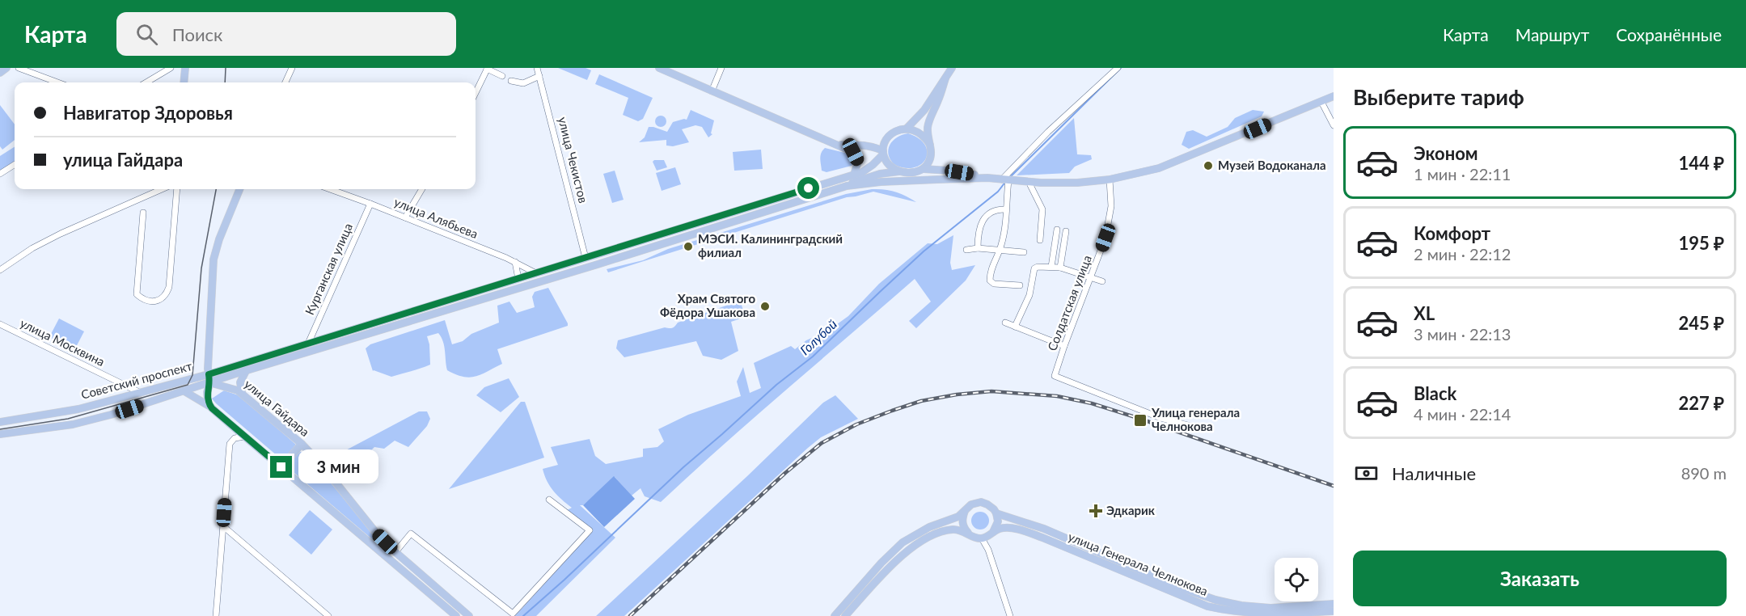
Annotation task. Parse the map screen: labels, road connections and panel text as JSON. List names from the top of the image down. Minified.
{"streets":{"main road":["Советский проспект","улица Гайдара","улица Генерала Челнокова"],"street":["улица Чекистов","улица Алябьева","Курганская улица","Солдатская улица","улица Москвина"]},"crossings":[["улица Чекистов","Советский проспект"],["улица Алябьева","Курганская улица"],["улица Алябьева","Советский проспект"],["Курганская улица","Советский проспект"],["Солдатская улица","Советский проспект"],["улица Москвина","Советский проспект"],["Советский проспект","улица Гайдара"]],"water":["Голубой"],"places":{"other":["Музей Водоканала","МЭСИ. Калининградский филиал","Храм Святого Фёдора Ушакова"],"transit":["Улица генерала Челнокова"],"health":["Эдкарик"]},"page":{"header":"Карта","search":"Поиск","nav":["Карта","Маршрут","Сохранённые"],"heading":"Выберите тариф","banner":["Навигатор Здоровья","улица Гайдара"],"list":[{"name":"Эконом","note":"1 мин · 22:11","value":"144 ₽"},{"name":"Комфорт","note":"2 мин · 22:12","value":"195 ₽"},{"name":"XL","note":"3 мин · 22:13","value":"245 ₽"},{"name":"Black","note":"4 мин · 22:14","value":"227 ₽"}],"pay":["Наличные","890 m"],"bubble":"3 мин","buttons":"Заказать"}}
